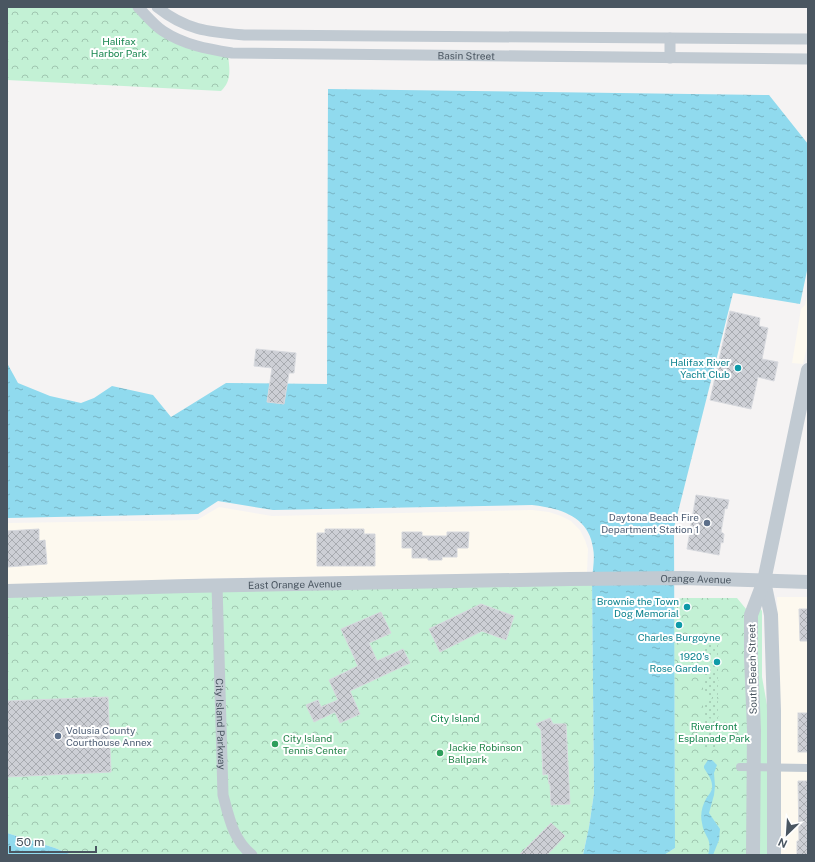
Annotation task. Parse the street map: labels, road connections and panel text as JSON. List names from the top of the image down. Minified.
{"streets":{"street":["Basin Street","Orange Avenue","East Orange Avenue","South Beach Street","City Island Parkway"]},"crossings":[["Orange Avenue","East Orange Avenue"],["Orange Avenue","South Beach Street"],["East Orange Avenue","City Island Parkway"]],"parks":["Halifax Harbor Park","City Island","Riverfront Esplanade Park"],"places":["Halifax River Yacht Club","Daytona Beach Fire Department Station 1","Brownie the Town Dog Memorial","Charles Burgoyne","1920's Rose Garden","Volusia County Courthouse Annex","City Island Tennis Center","Jackie Robinson Ballpark"],"scale_bar":"50 m","north":"bottom left"}
